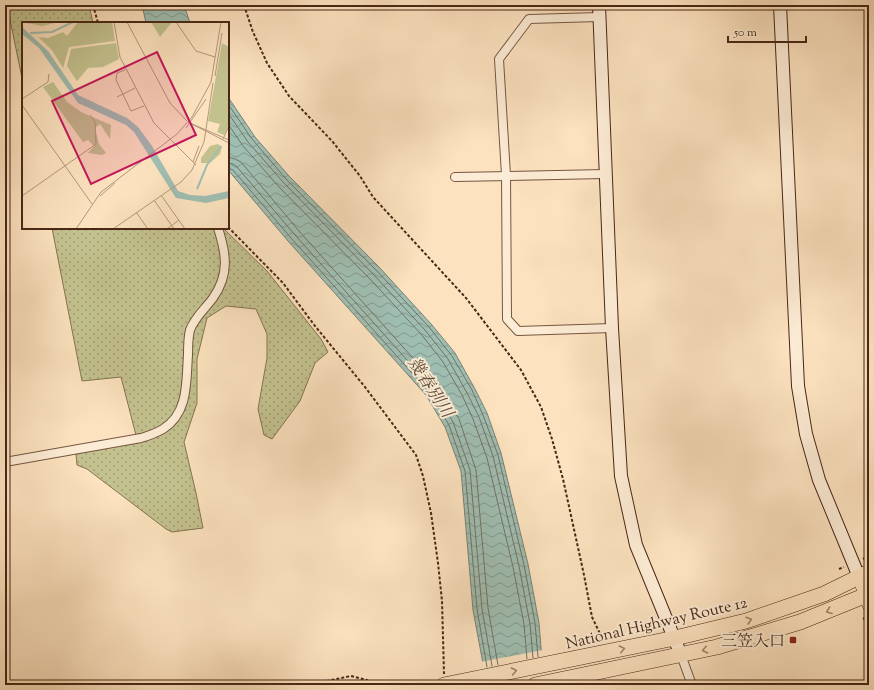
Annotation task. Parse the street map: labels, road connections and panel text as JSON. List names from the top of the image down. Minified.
{"streets":{"highway":["National Highway Route 12"]},"water":["幾春別川"],"places":{"transit":["三笠入口"]},"scale_bar":"50 m"}
